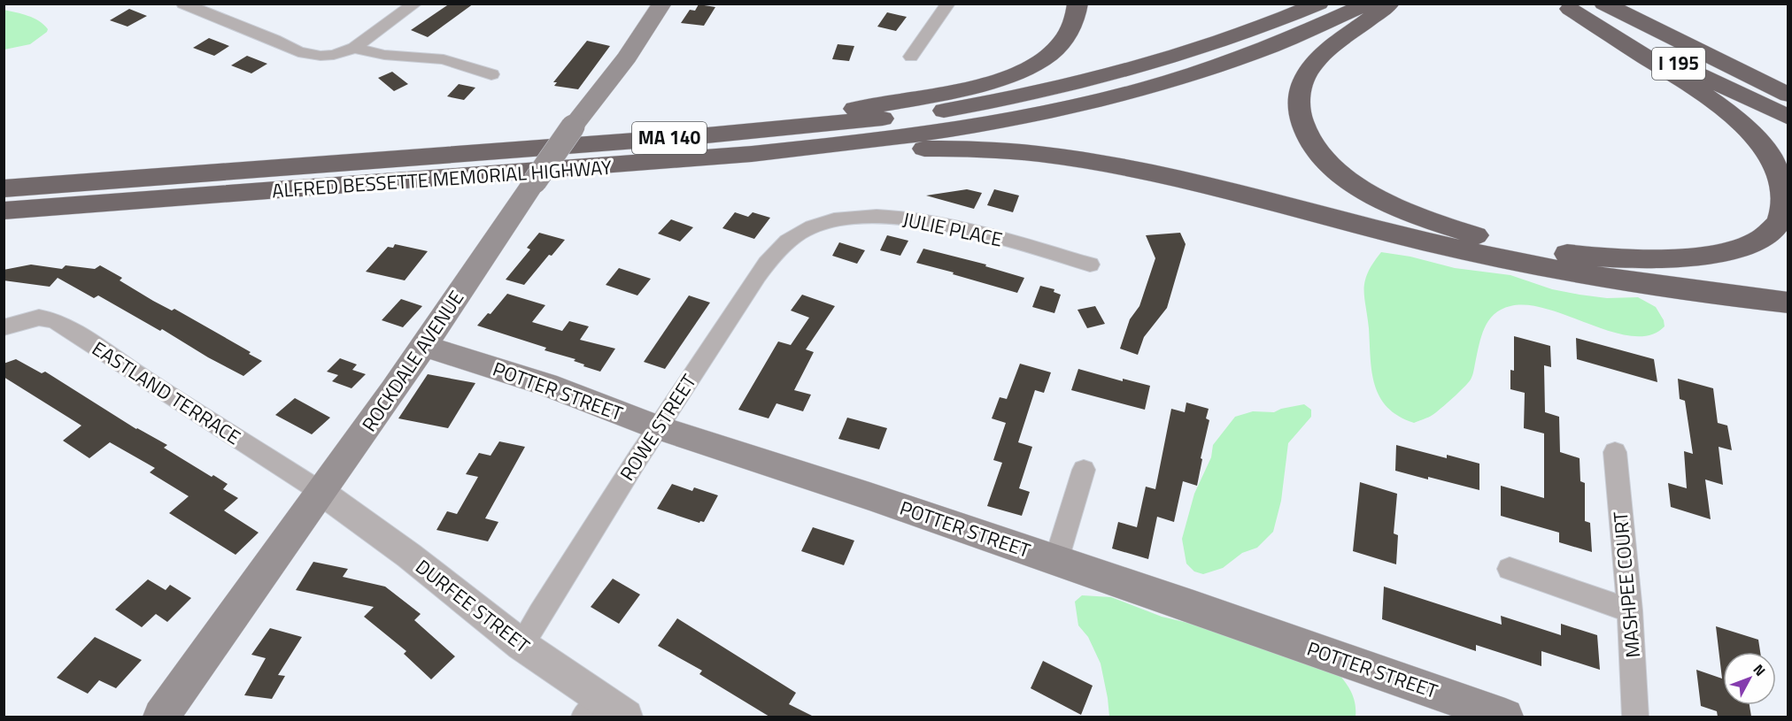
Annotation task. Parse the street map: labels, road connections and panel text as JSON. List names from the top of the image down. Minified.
{"streets":{"highway":["I 195","MA 140","ALFRED BESSETTE MEMORIAL HIGHWAY"],"main road":["ROCKDALE AVENUE","POTTER STREET"],"street":["JULIE PLACE","EASTLAND TERRACE","ROWE STREET","MASHPEE COURT","DURFEE STREET"]},"crossings":[["JULIE PLACE","ROWE STREET"],["ROCKDALE AVENUE","POTTER STREET"],["ROCKDALE AVENUE","EASTLAND TERRACE"],["ROCKDALE AVENUE","DURFEE STREET"],["POTTER STREET","ROWE STREET"],["EASTLAND TERRACE","DURFEE STREET"],["ROWE STREET","DURFEE STREET"]],"north":"top right"}
